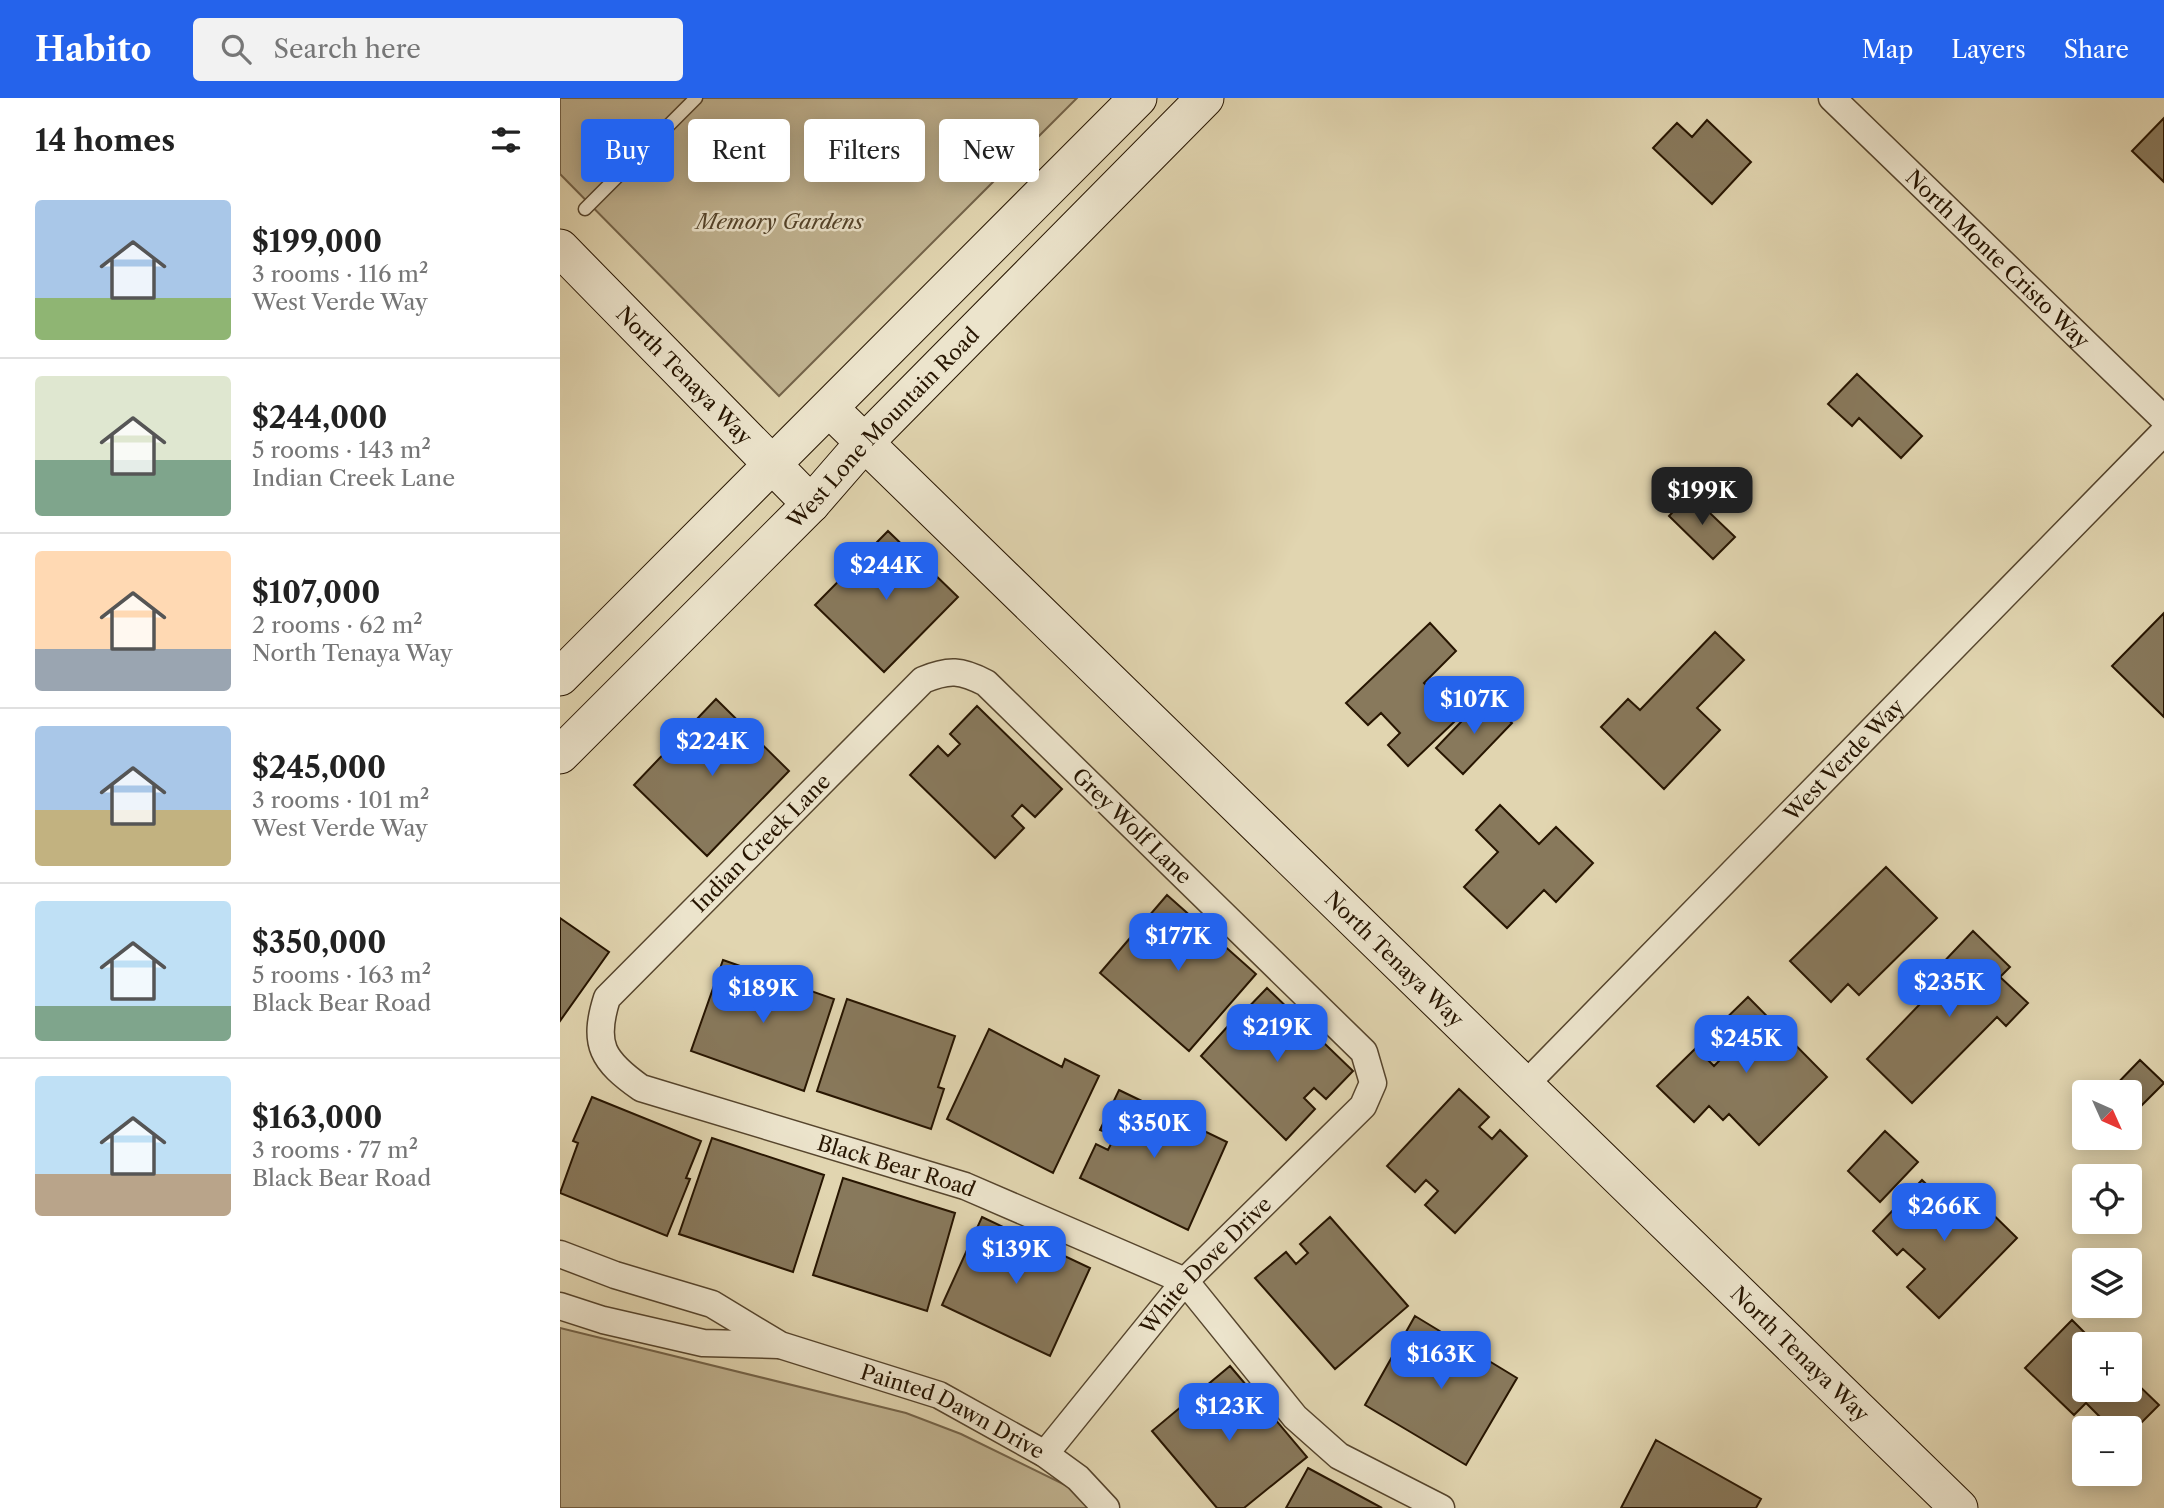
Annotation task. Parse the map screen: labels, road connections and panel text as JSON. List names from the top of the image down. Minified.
{"streets":{"main road":["North Tenaya Way","West Lone Mountain Road"],"street":["North Monte Cristo Way","West Verde Way","Grey Wolf Lane","Indian Creek Lane","Black Bear Road","White Dove Drive","Painted Dawn Drive"]},"crossings":[["North Tenaya Way","West Lone Mountain Road"],["North Tenaya Way","West Verde Way"],["Grey Wolf Lane","Indian Creek Lane"],["Grey Wolf Lane","White Dove Drive"],["Indian Creek Lane","Black Bear Road"],["Black Bear Road","White Dove Drive"],["White Dove Drive","Painted Dawn Drive"]],"parks":["Memory Gardens"],"north":"bottom right","page":{"header":"Habito","search":"Search here","nav":["Map","Layers","Share"],"heading":"14 homes","chip":["Buy","Rent","Filters","New"],"list":[{"name":"$199,000","note":"3 rooms · 116 m² · West Verde Way"},{"name":"$244,000","note":"5 rooms · 143 m² · Indian Creek Lane"},{"name":"$107,000","note":"2 rooms · 62 m² · North Tenaya Way"},{"name":"$245,000","note":"3 rooms · 101 m² · West Verde Way"},{"name":"$350,000","note":"5 rooms · 163 m² · Black Bear Road"},{"name":"$163,000","note":"3 rooms · 77 m² · Black Bear Road"}],"price":["$199K","$244K","$107K","$224K","$177K","$235K","$189K","$219K","$245K","$350K","$266K","$139K","$163K","$123K"],"map_buttons":["+","−"]}}
